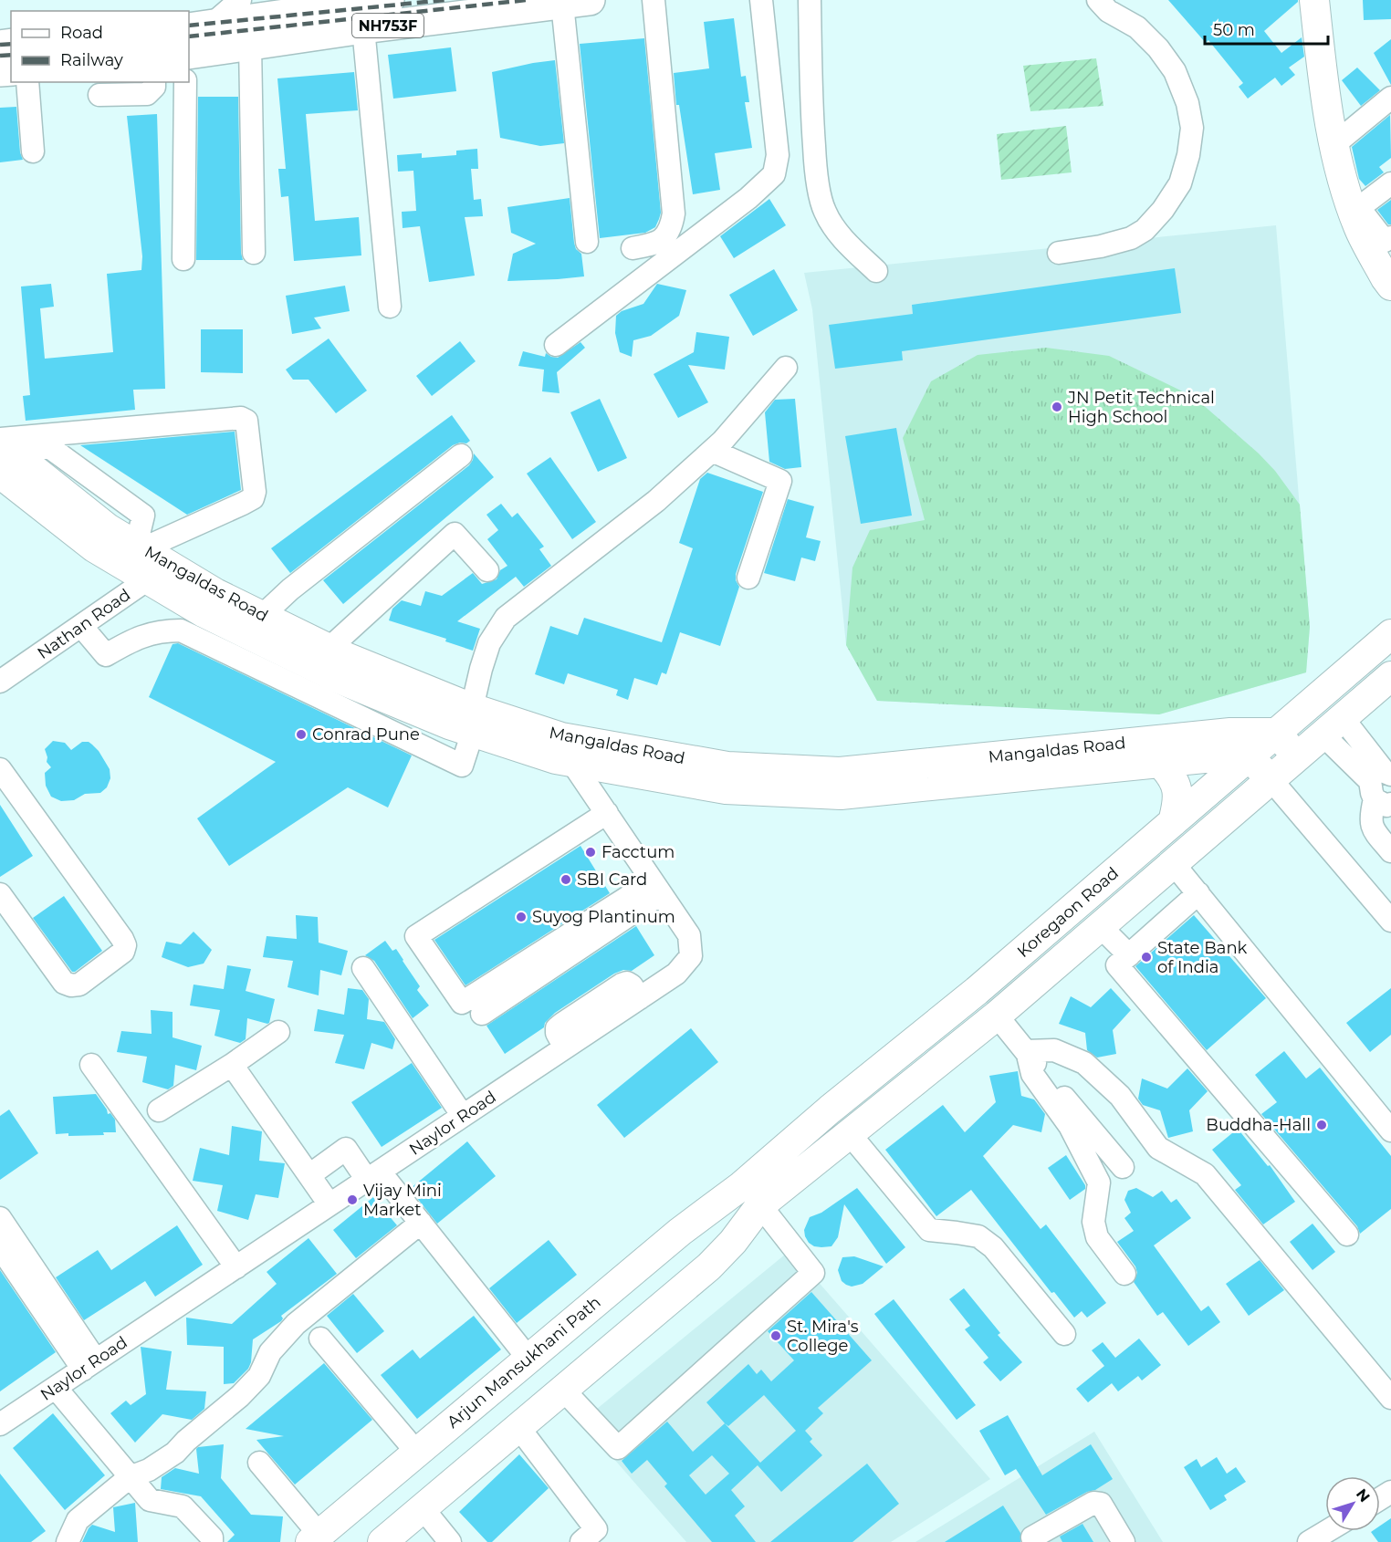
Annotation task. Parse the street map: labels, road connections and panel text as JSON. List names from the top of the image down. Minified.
{"streets":{"highway":["NH753F"],"main road":["Mangaldas Road","Koregaon Road","Arjun Mansukhani Path"],"street":["Nathan Road","Naylor Road"]},"crossings":[["Mangaldas Road","Nathan Road"],["Mangaldas Road","Koregaon Road"],["Mangaldas Road","Naylor Road"],["Koregaon Road","Arjun Mansukhani Path"]],"places":["JN Petit Technical High School","Conrad Pune","Facctum","SBI Card","Suyog Plantinum","State Bank of India","Buddha-Hall","Vijay Mini Market","St. Mira's College"],"legend":["Road","Railway"],"scale_bar":"50 m","north":"top right"}
